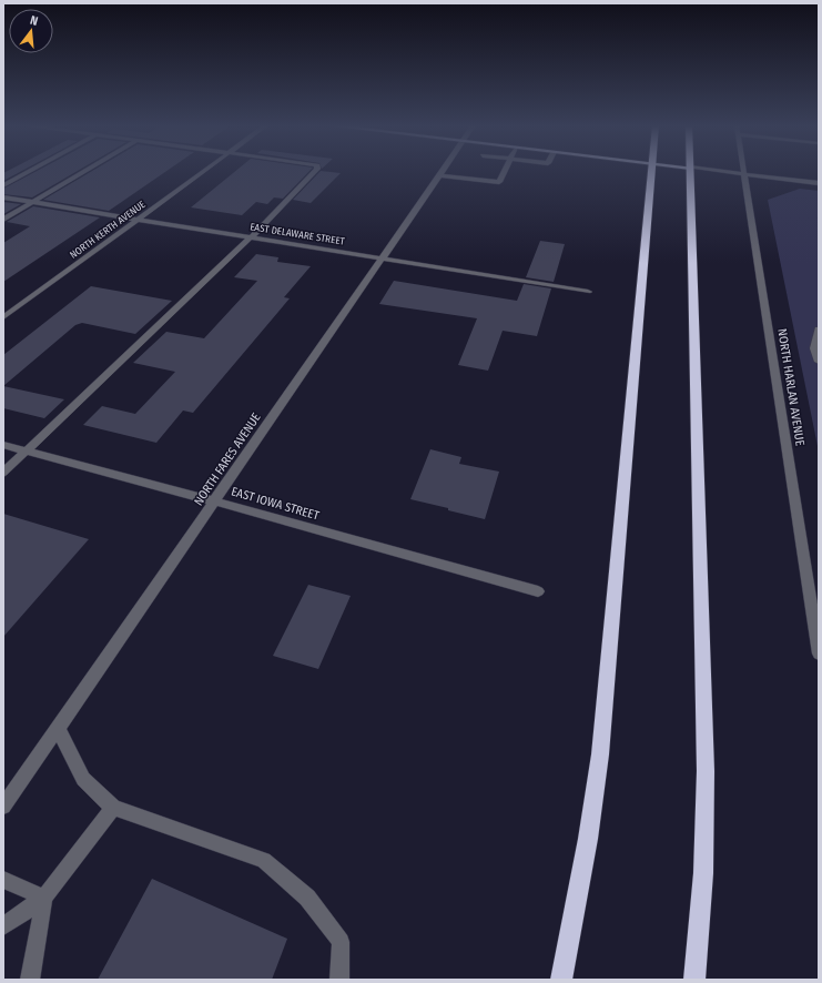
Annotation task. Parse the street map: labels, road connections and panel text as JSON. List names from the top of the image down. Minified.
{"streets":{"street":["NORTH KERTH AVENUE","EAST DELAWARE STREET","NORTH HARLAN AVENUE","NORTH FARES AVENUE","EAST IOWA STREET"]},"crossings":[["NORTH KERTH AVENUE","EAST DELAWARE STREET"],["EAST DELAWARE STREET","NORTH FARES AVENUE"],["NORTH FARES AVENUE","EAST IOWA STREET"]],"north":"top"}
